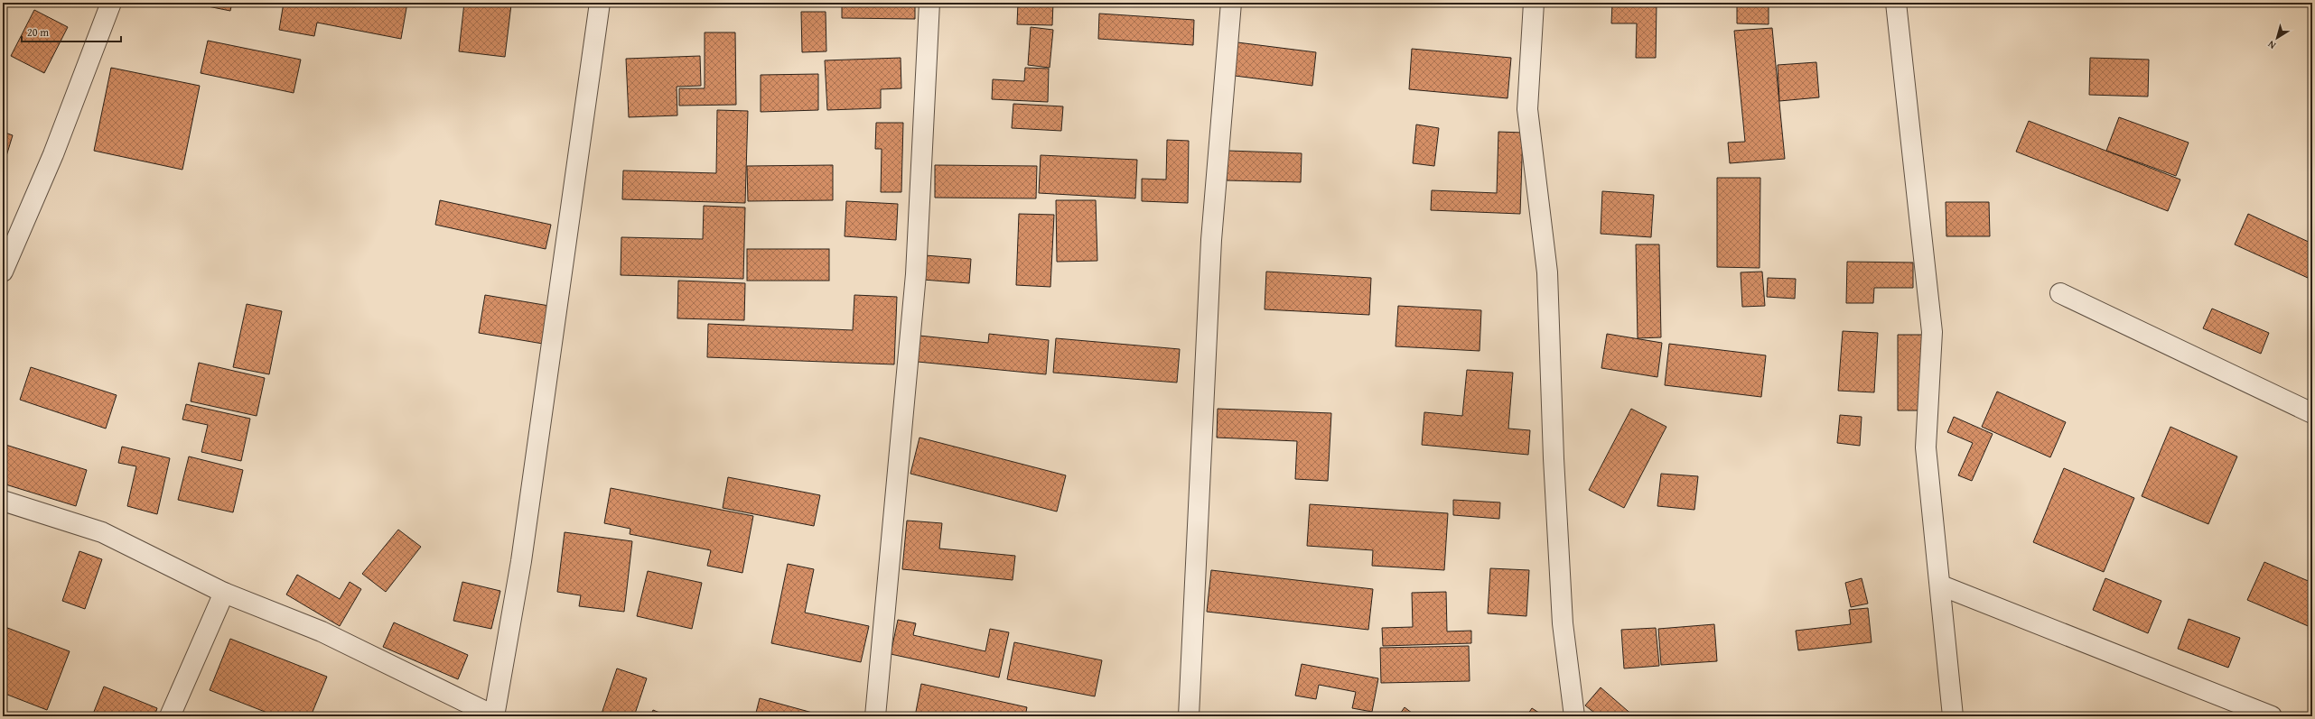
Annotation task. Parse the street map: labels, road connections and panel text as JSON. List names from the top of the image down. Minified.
{"scale_bar":"20 m","north":"bottom left"}
